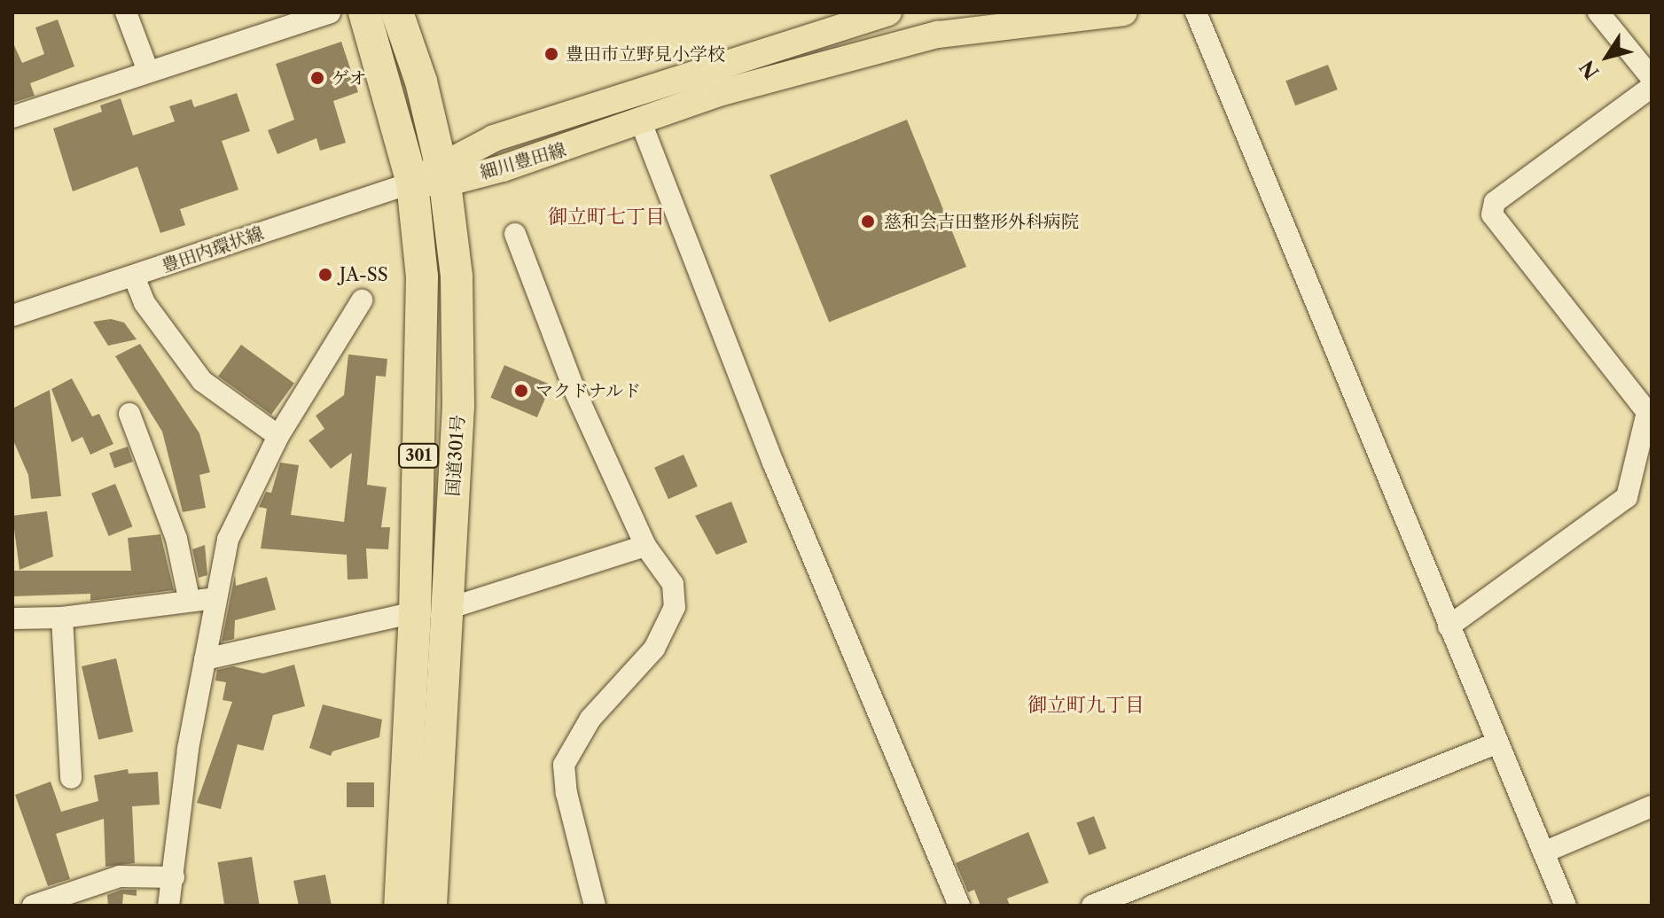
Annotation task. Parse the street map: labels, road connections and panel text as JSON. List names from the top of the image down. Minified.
{"streets":{"highway":["301","国道301号"],"main road":["細川豊田線"],"street":["豊田内環状線"]},"crossings":[["細川豊田線","豊田内環状線"],["細川豊田線","国道301号"],["豊田内環状線","国道301号"]],"districts":["御立町七丁目","御立町九丁目"],"places":["豊田市立野見小学校","ゲオ","慈和会吉田整形外科病院","JA-SS","マクドナルド"],"north":"bottom left"}
